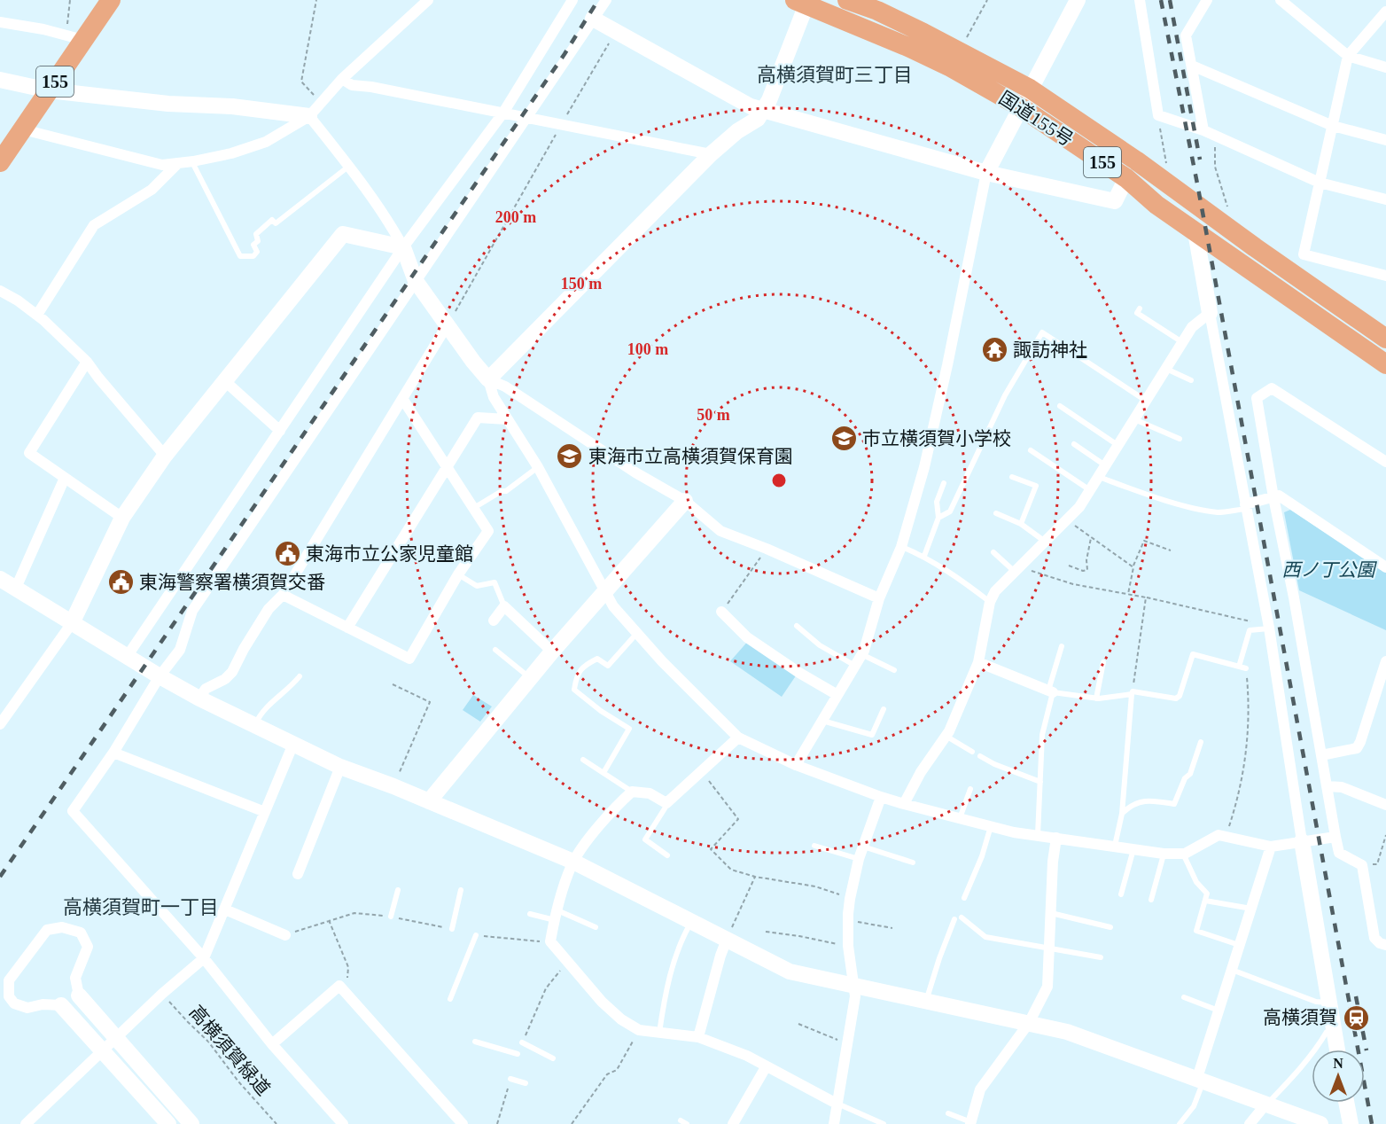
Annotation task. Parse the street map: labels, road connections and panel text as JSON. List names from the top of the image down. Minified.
{"streets":{"highway":["155","国道155号"],"path":["高横須賀緑道"]},"districts":["高横須賀町三丁目","高横須賀町一丁目"],"parks":["西ノ丁公園"],"places":{"temple":["諏訪神社"],"school or university":["市立横須賀小学校","東海市立高横須賀保育園"],"public building":["東海市立公家児童館","東海警察署横須賀交番"],"station":["高横須賀"]},"north":"top","rings":["200 m","150 m","100 m","50 m"]}
